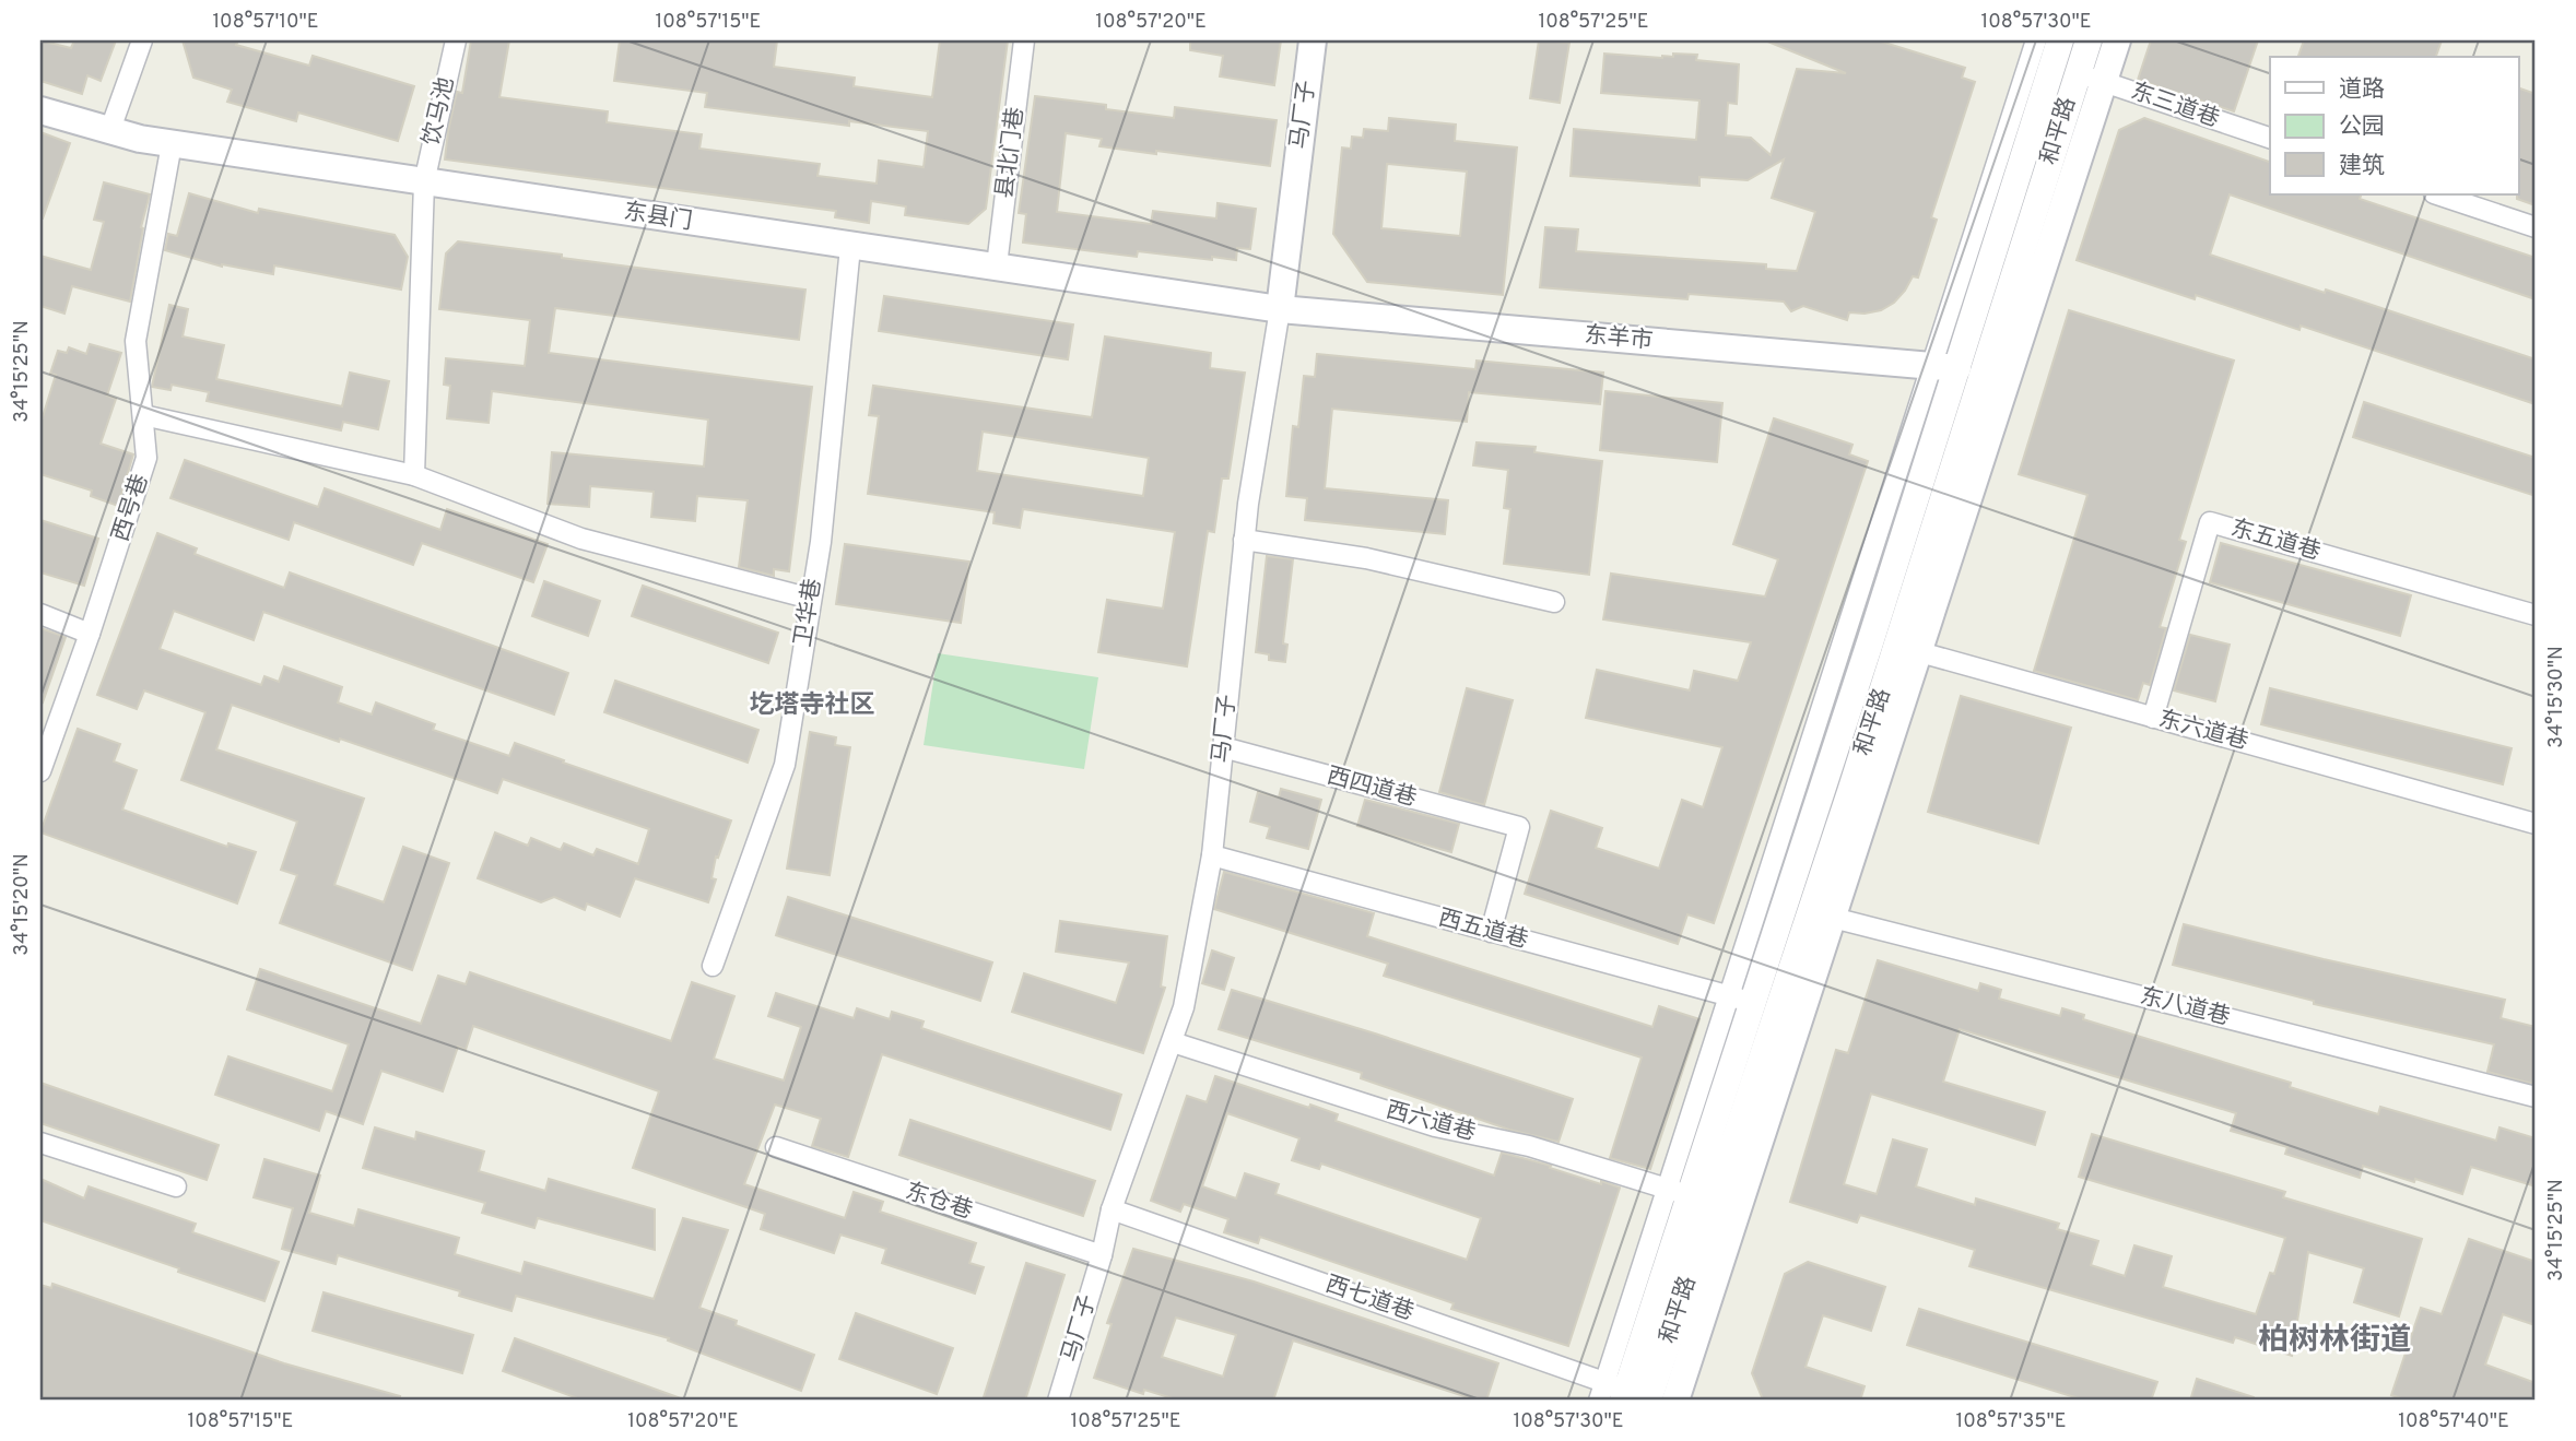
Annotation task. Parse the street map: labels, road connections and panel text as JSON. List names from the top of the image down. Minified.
{"streets":{"main road":["马厂子","和平路","东县门","东羊市"],"street":["东三道巷","饮马池","县北门巷","西号巷","东五道巷","卫华巷","东六道巷","西四道巷","西五道巷","东八道巷","西六道巷","东仓巷","西七道巷"]},"crossings":[["东三道巷","和平路"],["饮马池","东县门"],["马厂子","东县门"],["马厂子","东羊市"],["马厂子","西四道巷"],["马厂子","西五道巷"],["马厂子","西六道巷"],["马厂子","东仓巷"],["马厂子","西七道巷"],["和平路","东羊市"],["和平路","东六道巷"],["和平路","西五道巷"],["和平路","西六道巷"],["和平路","西七道巷"],["县北门巷","东县门"],["东县门","东羊市"],["东县门","西号巷"],["东县门","卫华巷"],["东五道巷","东六道巷"],["西四道巷","西五道巷"]],"districts":["圪塔寺社区","柏树林街道"],"legend":["道路","公园","建筑"],"coordinates":["108°57'10\"E","108°57'15\"E","108°57'20\"E","108°57'25\"E","108°57'30\"E","34°15'25\"N","34°15'30\"N","34°15'20\"N","108°57'35\"E","108°57'40\"E"]}
